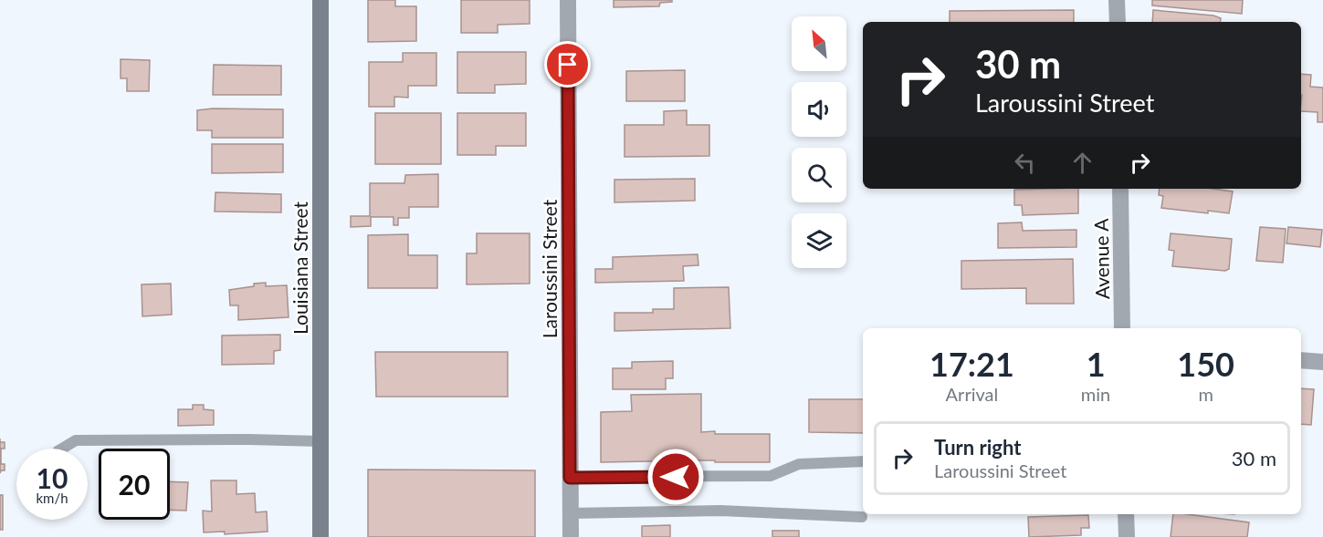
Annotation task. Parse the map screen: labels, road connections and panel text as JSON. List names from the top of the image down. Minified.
{"streets":{"main road":["Louisiana Street"],"street":["Avenue A","Laroussini Street"]},"north":"top left","page":{"turn":["30 m","Laroussini Street"],"eta":["17:21","Arrival","1","min","150","m"],"list":[{"name":"Turn right","note":"Laroussini Street","value":"30 m"}],"speed":"10 km/h","limit":"20"}}
